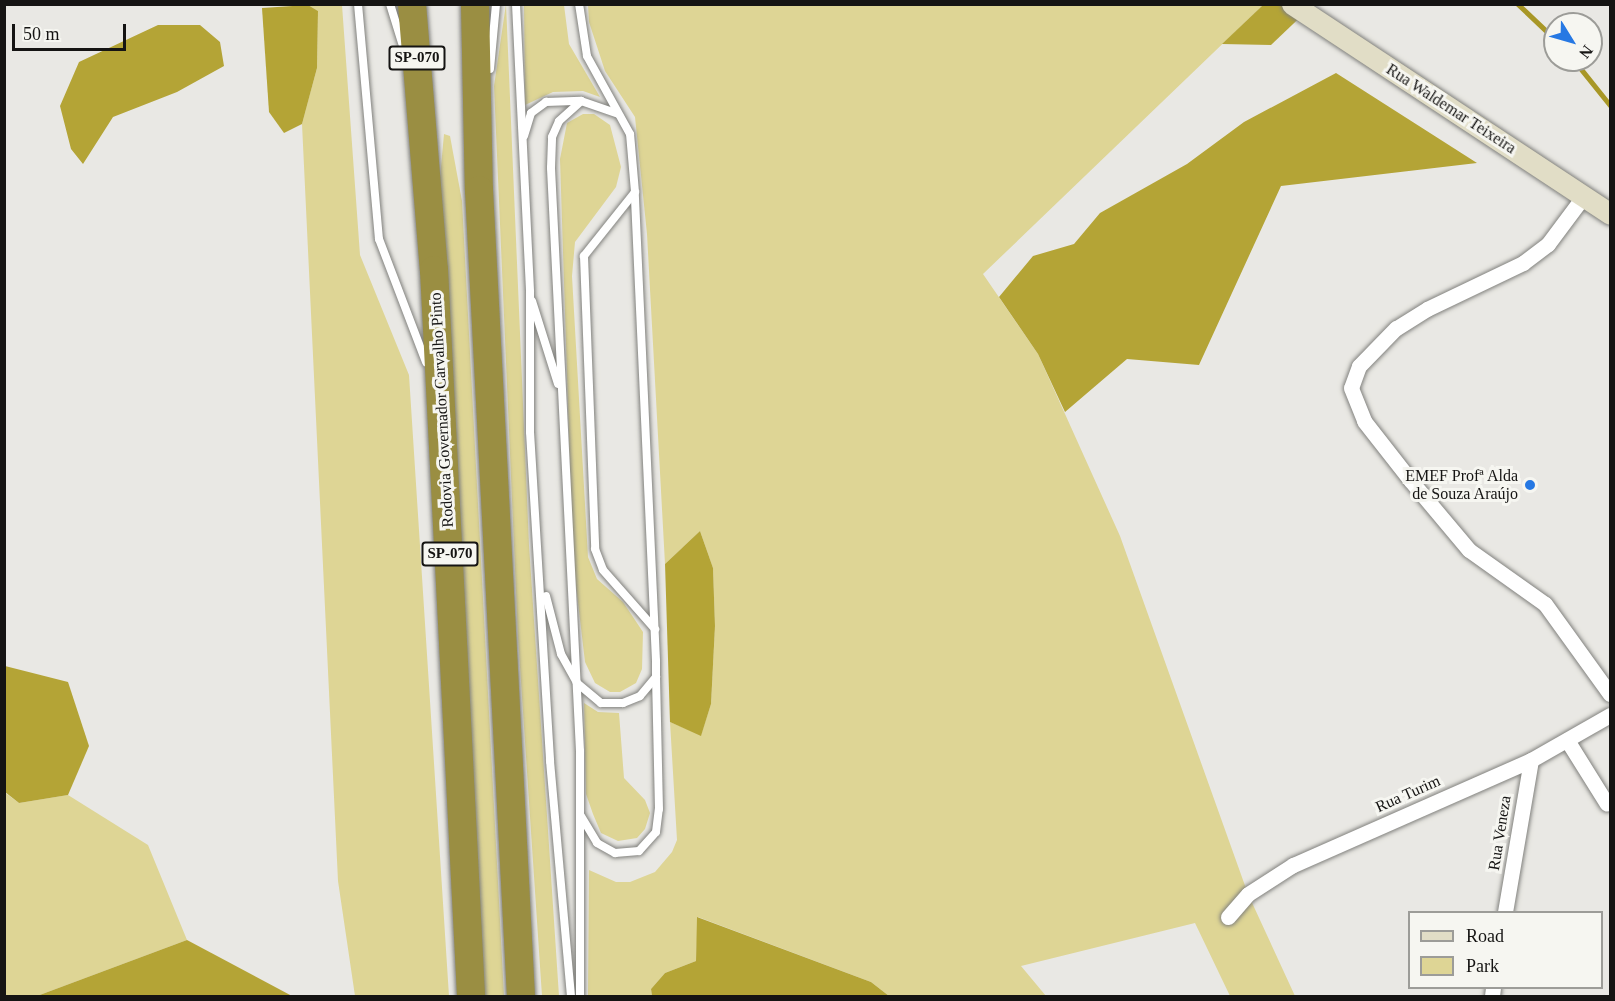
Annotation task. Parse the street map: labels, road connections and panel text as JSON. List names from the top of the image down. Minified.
{"streets":{"highway":["SP-070","Rodovia Governador Carvalho Pinto"],"street":["Rua Waldemar Teixeira","Rua Turim","Rua Veneza"]},"crossings":[["Rua Turim","Rua Veneza"]],"places":["EMEF Profª Alda de Souza Araújo"],"legend":["Road","Park"],"scale_bar":"50 m","north":"bottom right"}
